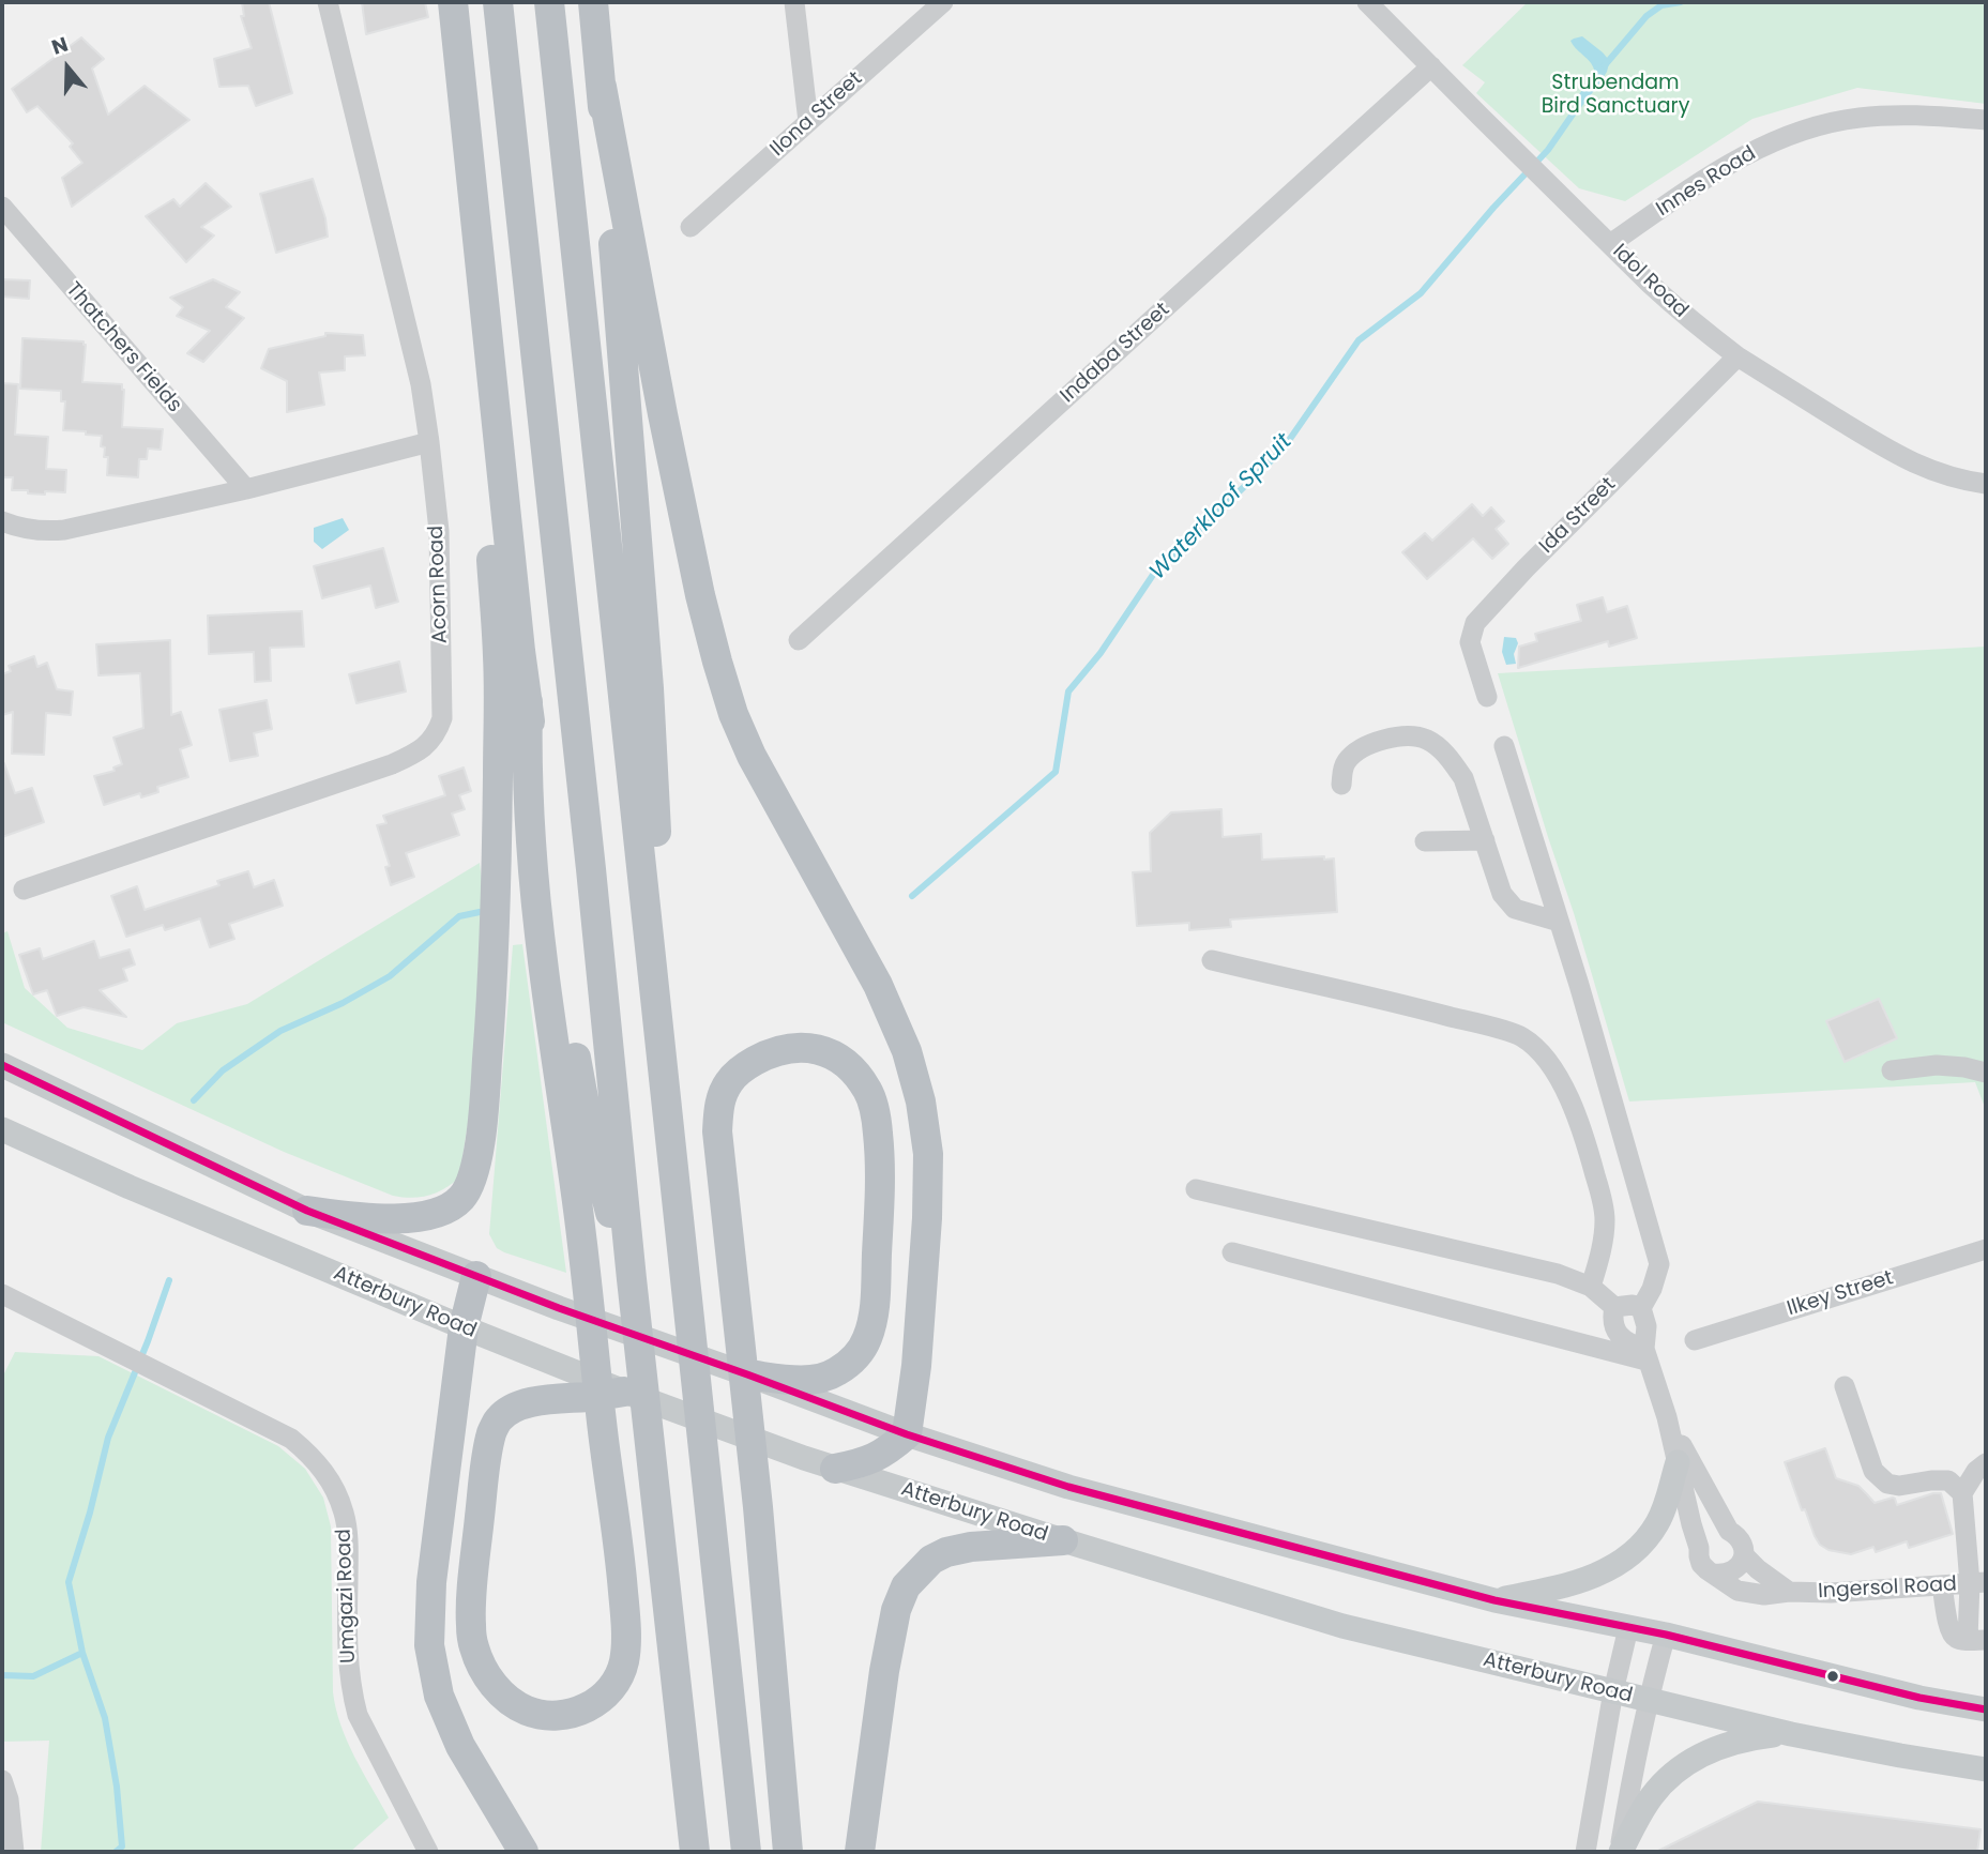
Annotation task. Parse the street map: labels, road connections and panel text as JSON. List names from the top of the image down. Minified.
{"streets":{"main road":["Atterbury Road"],"street":["Ilona Street","Innes Road","Idol Road","Thatchers Fields","Indaba Street","Ida Street","Acorn Road","Ilkey Street","Ingersol Road","Umgazi Road"]},"crossings":[["Innes Road","Idol Road"],["Idol Road","Indaba Street"],["Idol Road","Ida Street"]],"water":["Waterkloof Spruit"],"parks":["Strubendam Bird Sanctuary"],"north":"top"}
